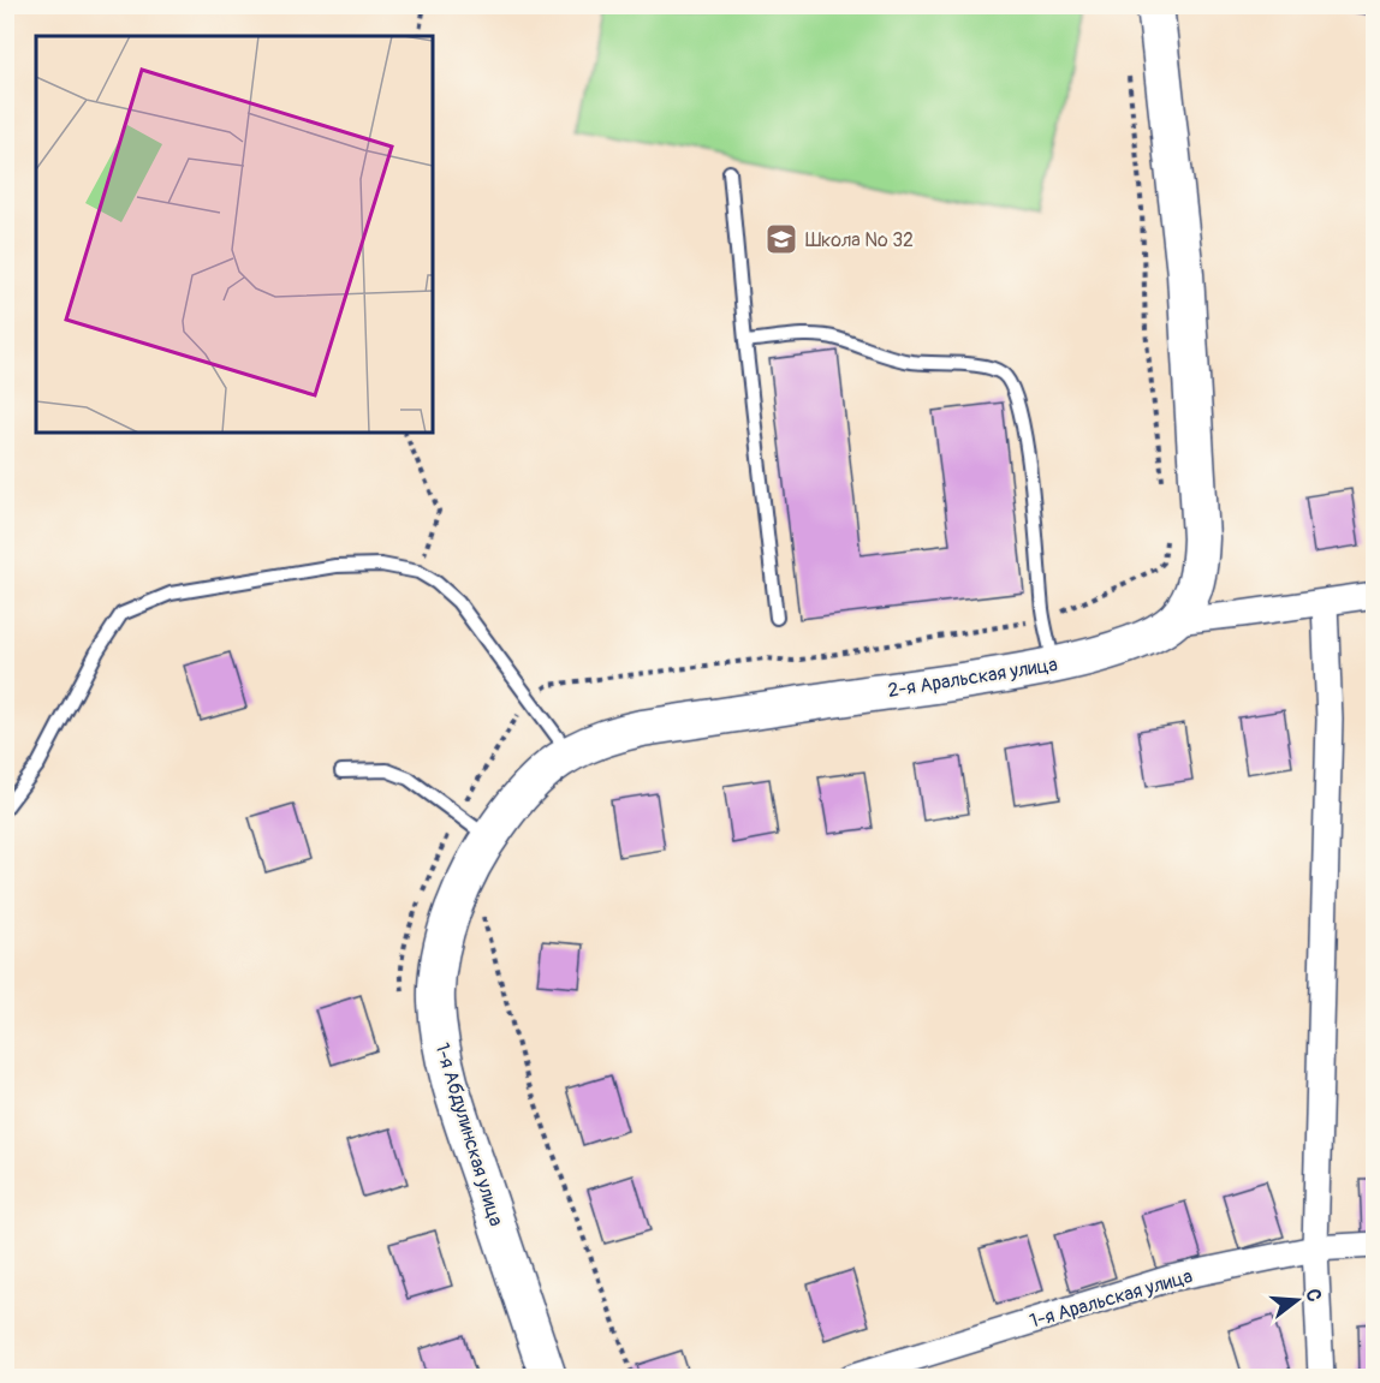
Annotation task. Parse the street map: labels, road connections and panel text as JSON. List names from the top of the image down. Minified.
{"streets":{"street":["2-я Аральская улица","1-я Абдулинская улица","1-я Аральская улица"]},"crossings":[["2-я Аральская улица","1-я Абдулинская улица"]],"places":{"school or university":["Школа № 32"]},"north":"right"}
